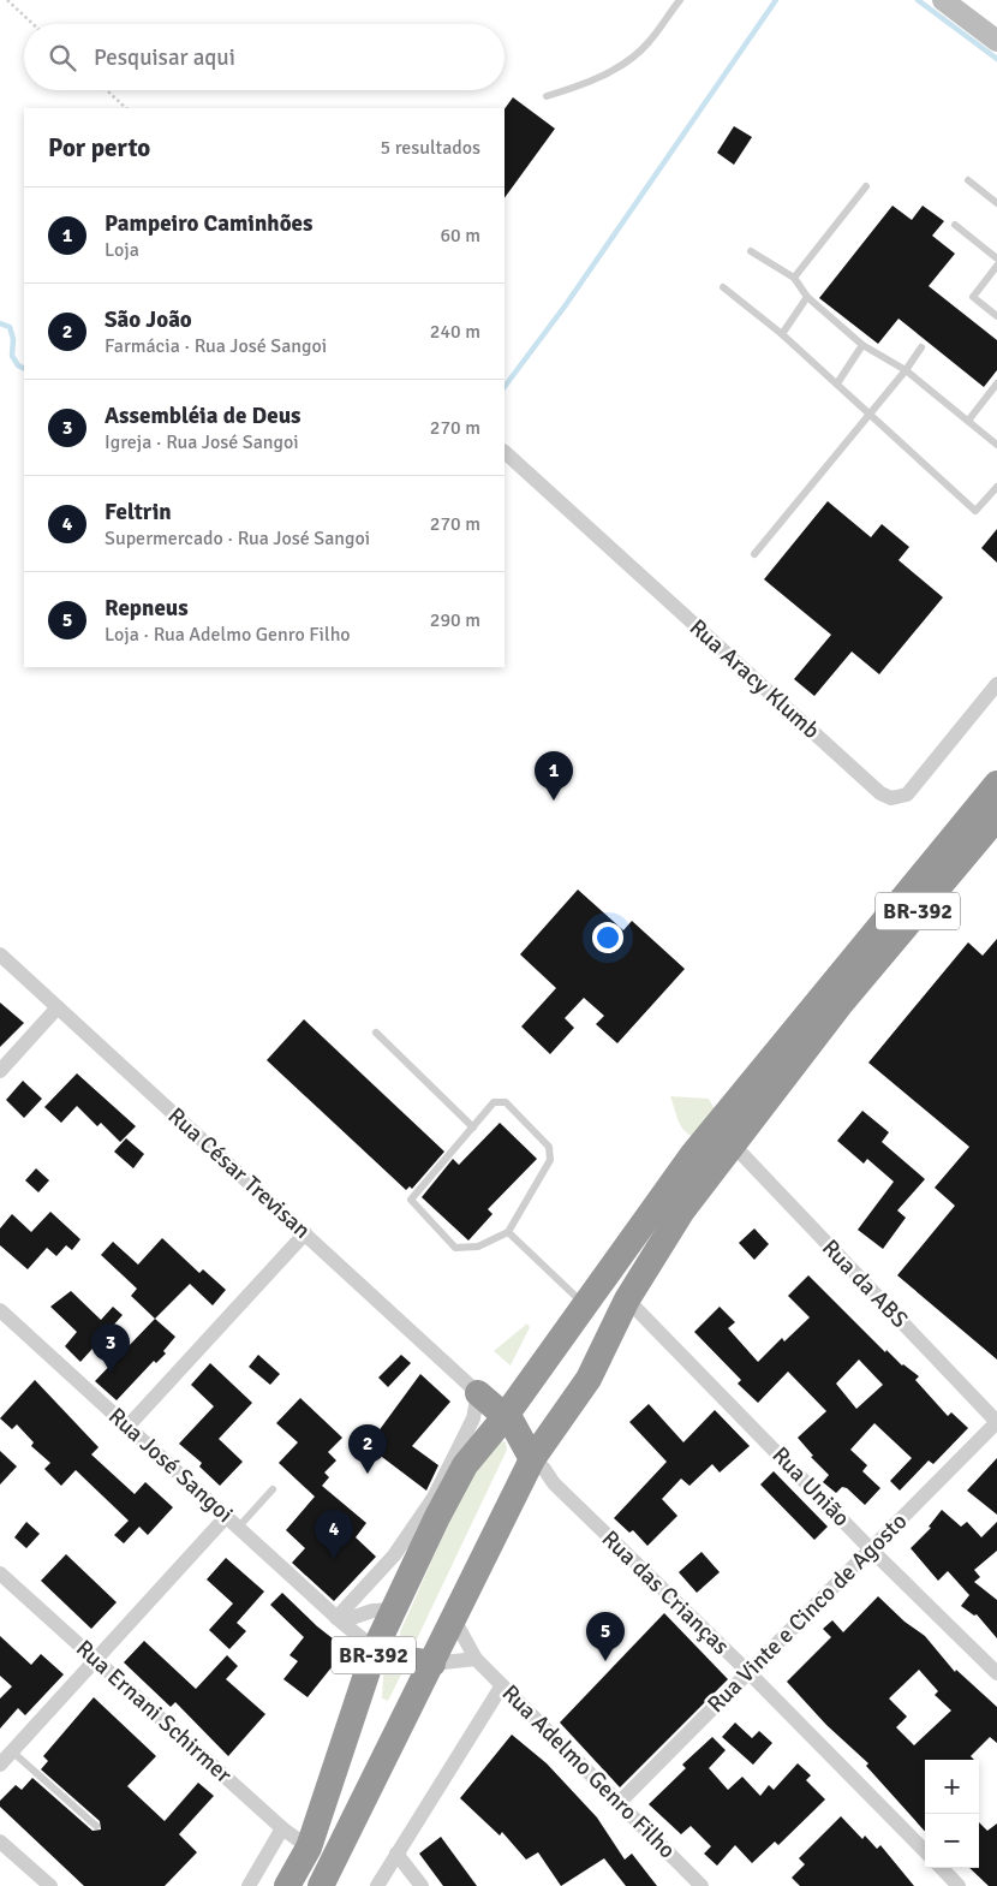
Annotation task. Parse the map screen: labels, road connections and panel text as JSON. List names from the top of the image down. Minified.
{"streets":{"highway":["BR-392"],"street":["Rua Aracy Klumb","Rua César Trevisan","Rua da ABS","Rua José Sangoi","Rua União","Rua das Crianças","Rua Vinte e Cinco de Agosto","Rua Ernani Schirmer","Rua Adelmo Genro Filho"]},"crossings":[["BR-392","Rua César Trevisan"],["BR-392","Rua da ABS"],["BR-392","Rua José Sangoi"],["BR-392","Rua União"],["BR-392","Rua das Crianças"],["BR-392","Rua Ernani Schirmer"],["BR-392","Rua Adelmo Genro Filho"],["Rua César Trevisan","Rua das Crianças"],["Rua da ABS","Rua Vinte e Cinco de Agosto"],["Rua União","Rua Vinte e Cinco de Agosto"],["Rua das Crianças","Rua Vinte e Cinco de Agosto"],["Rua Vinte e Cinco de Agosto","Rua Adelmo Genro Filho"]],"page":{"search":"Pesquisar aqui","heading":["Por perto","5 resultados"],"list":[{"mark":"1","name":"Pampeiro Caminhões","note":"Loja","value":"60 m"},{"mark":"2","name":"São João","note":"Farmácia · Rua José Sangoi","value":"240 m"},{"mark":"3","name":"Assembléia de Deus","note":"Igreja · Rua José Sangoi","value":"270 m"},{"mark":"4","name":"Feltrin","note":"Supermercado · Rua José Sangoi","value":"270 m"},{"mark":"5","name":"Repneus","note":"Loja · Rua Adelmo Genro Filho","value":"290 m"}],"pins":["1","3","2","4","5"],"map_buttons":["+","−"]}}
